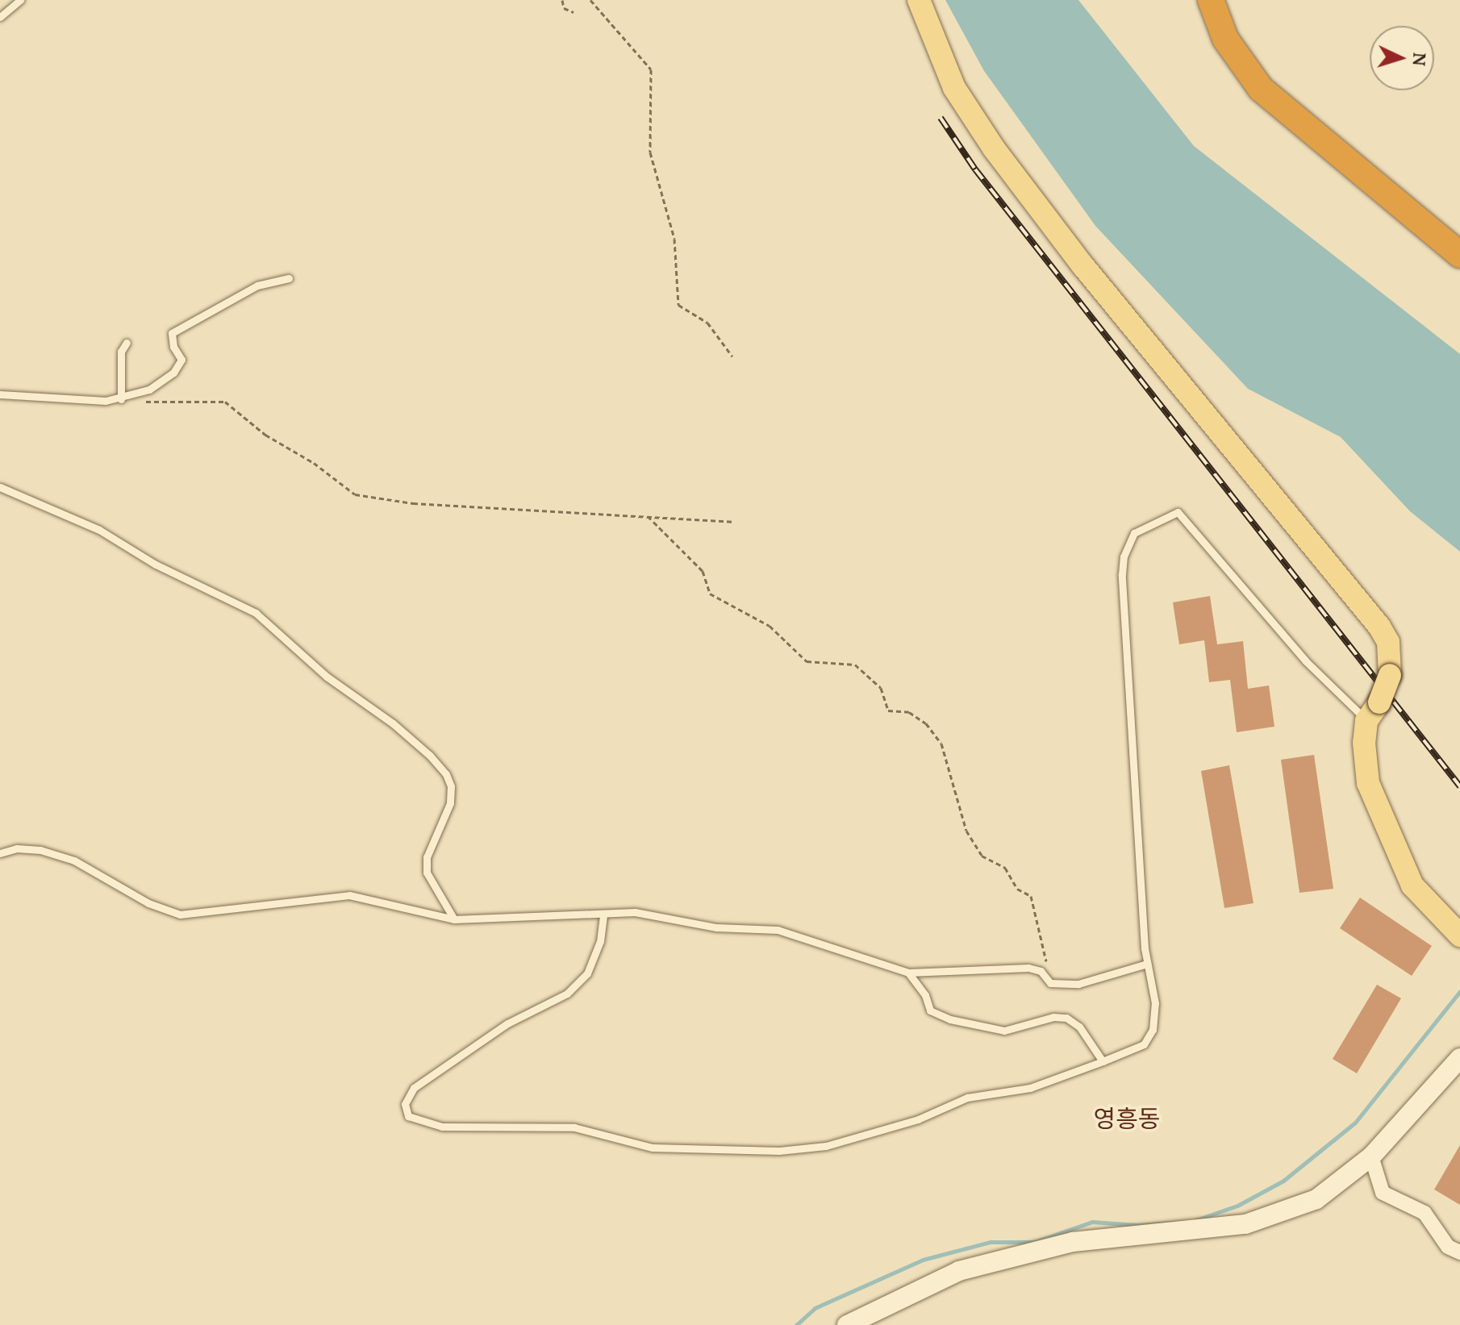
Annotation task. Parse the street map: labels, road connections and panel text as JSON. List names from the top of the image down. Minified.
{"districts":["영흥동"],"north":"right"}
